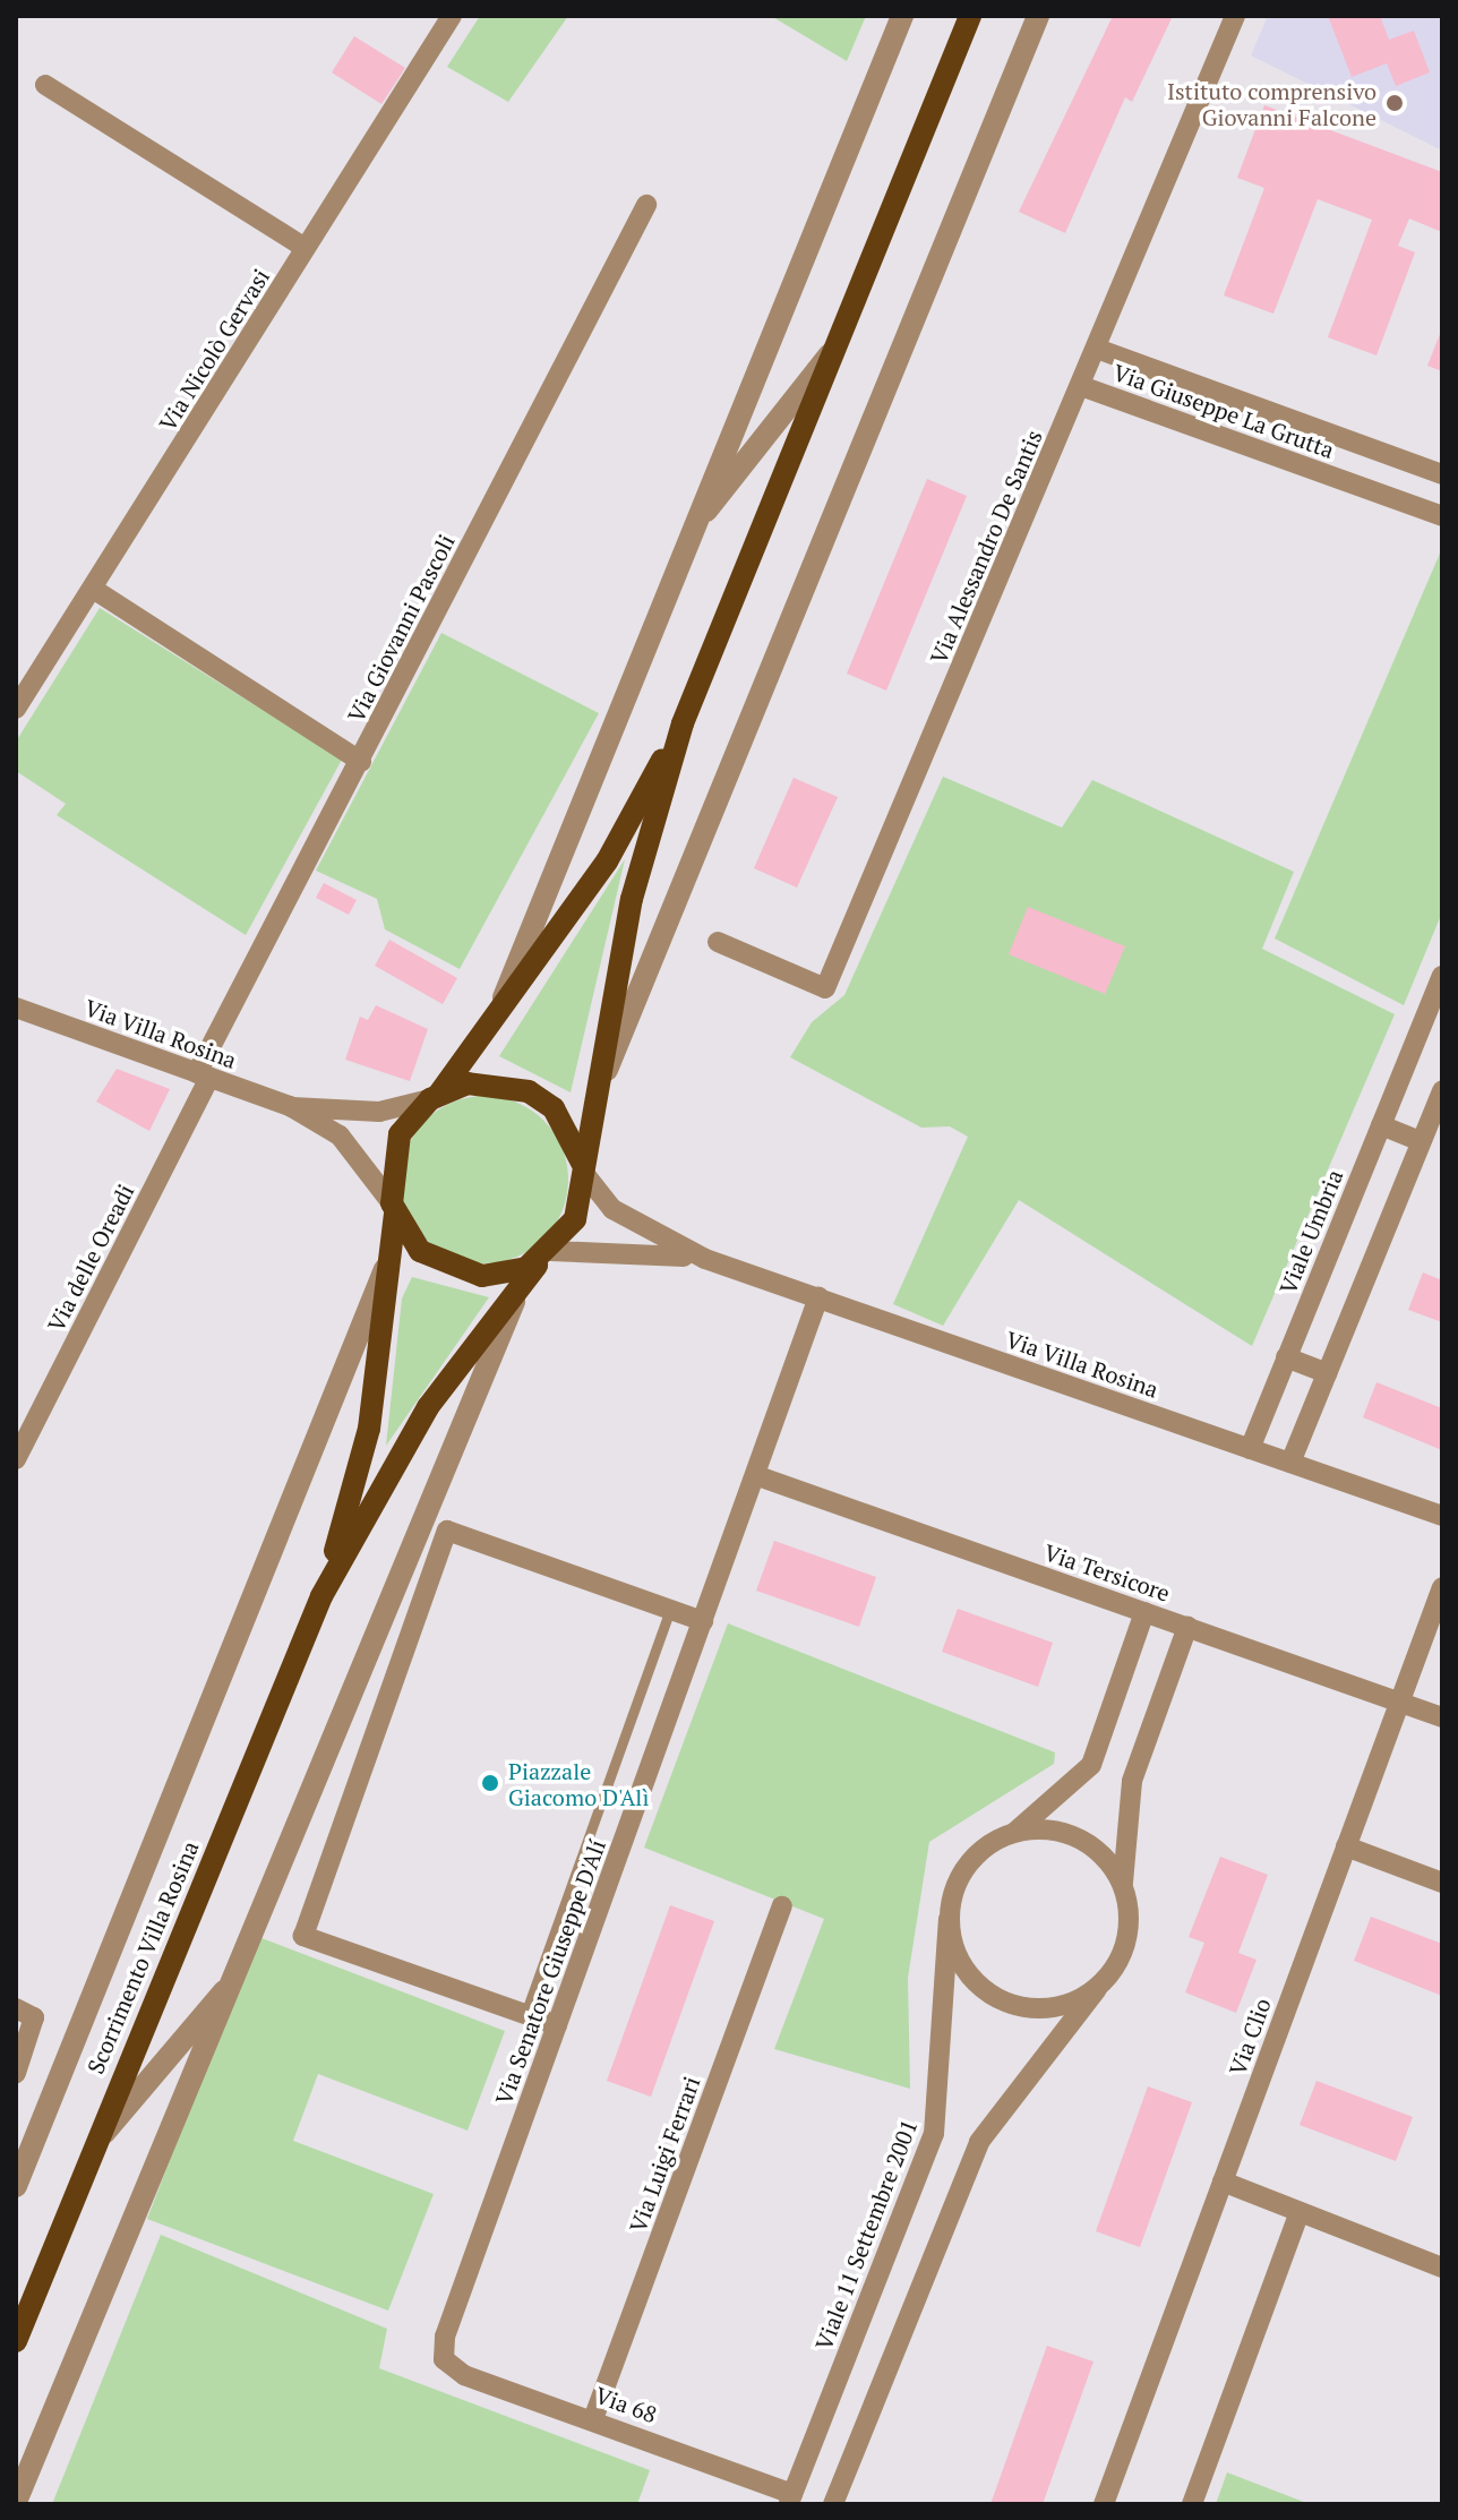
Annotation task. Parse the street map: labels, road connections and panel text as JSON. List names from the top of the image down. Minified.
{"streets":{"main road":["Scorrimento Villa Rosina"],"street":["Via Nicolò Gervasi","Via Giuseppe La Grutta","Via Alessandro De Santis","Via Giovanni Pascoli","Via Villa Rosina","Viale Umbria","Via delle Oreadi","Via Tersicore","Via Senatore Giuseppe D'Alí","Via Clio","Via Luigi Ferrari","Viale 11 Settembre 2001","Via 68"]},"crossings":[["Via Giuseppe La Grutta","Via Alessandro De Santis"],["Via Giovanni Pascoli","Via Villa Rosina"],["Via Giovanni Pascoli","Via delle Oreadi"],["Via Villa Rosina","Viale Umbria"],["Via Villa Rosina","Via delle Oreadi"],["Via Villa Rosina","Scorrimento Villa Rosina"],["Via Villa Rosina","Via Senatore Giuseppe D'Alí"],["Via Tersicore","Via Senatore Giuseppe D'Alí"],["Via Tersicore","Via Clio"],["Via Senatore Giuseppe D'Alí","Via 68"],["Via Luigi Ferrari","Via 68"],["Viale 11 Settembre 2001","Via 68"]],"places":["Istituto comprensivo Giovanni Falcone","Piazzale Giacomo D'Alì"]}
